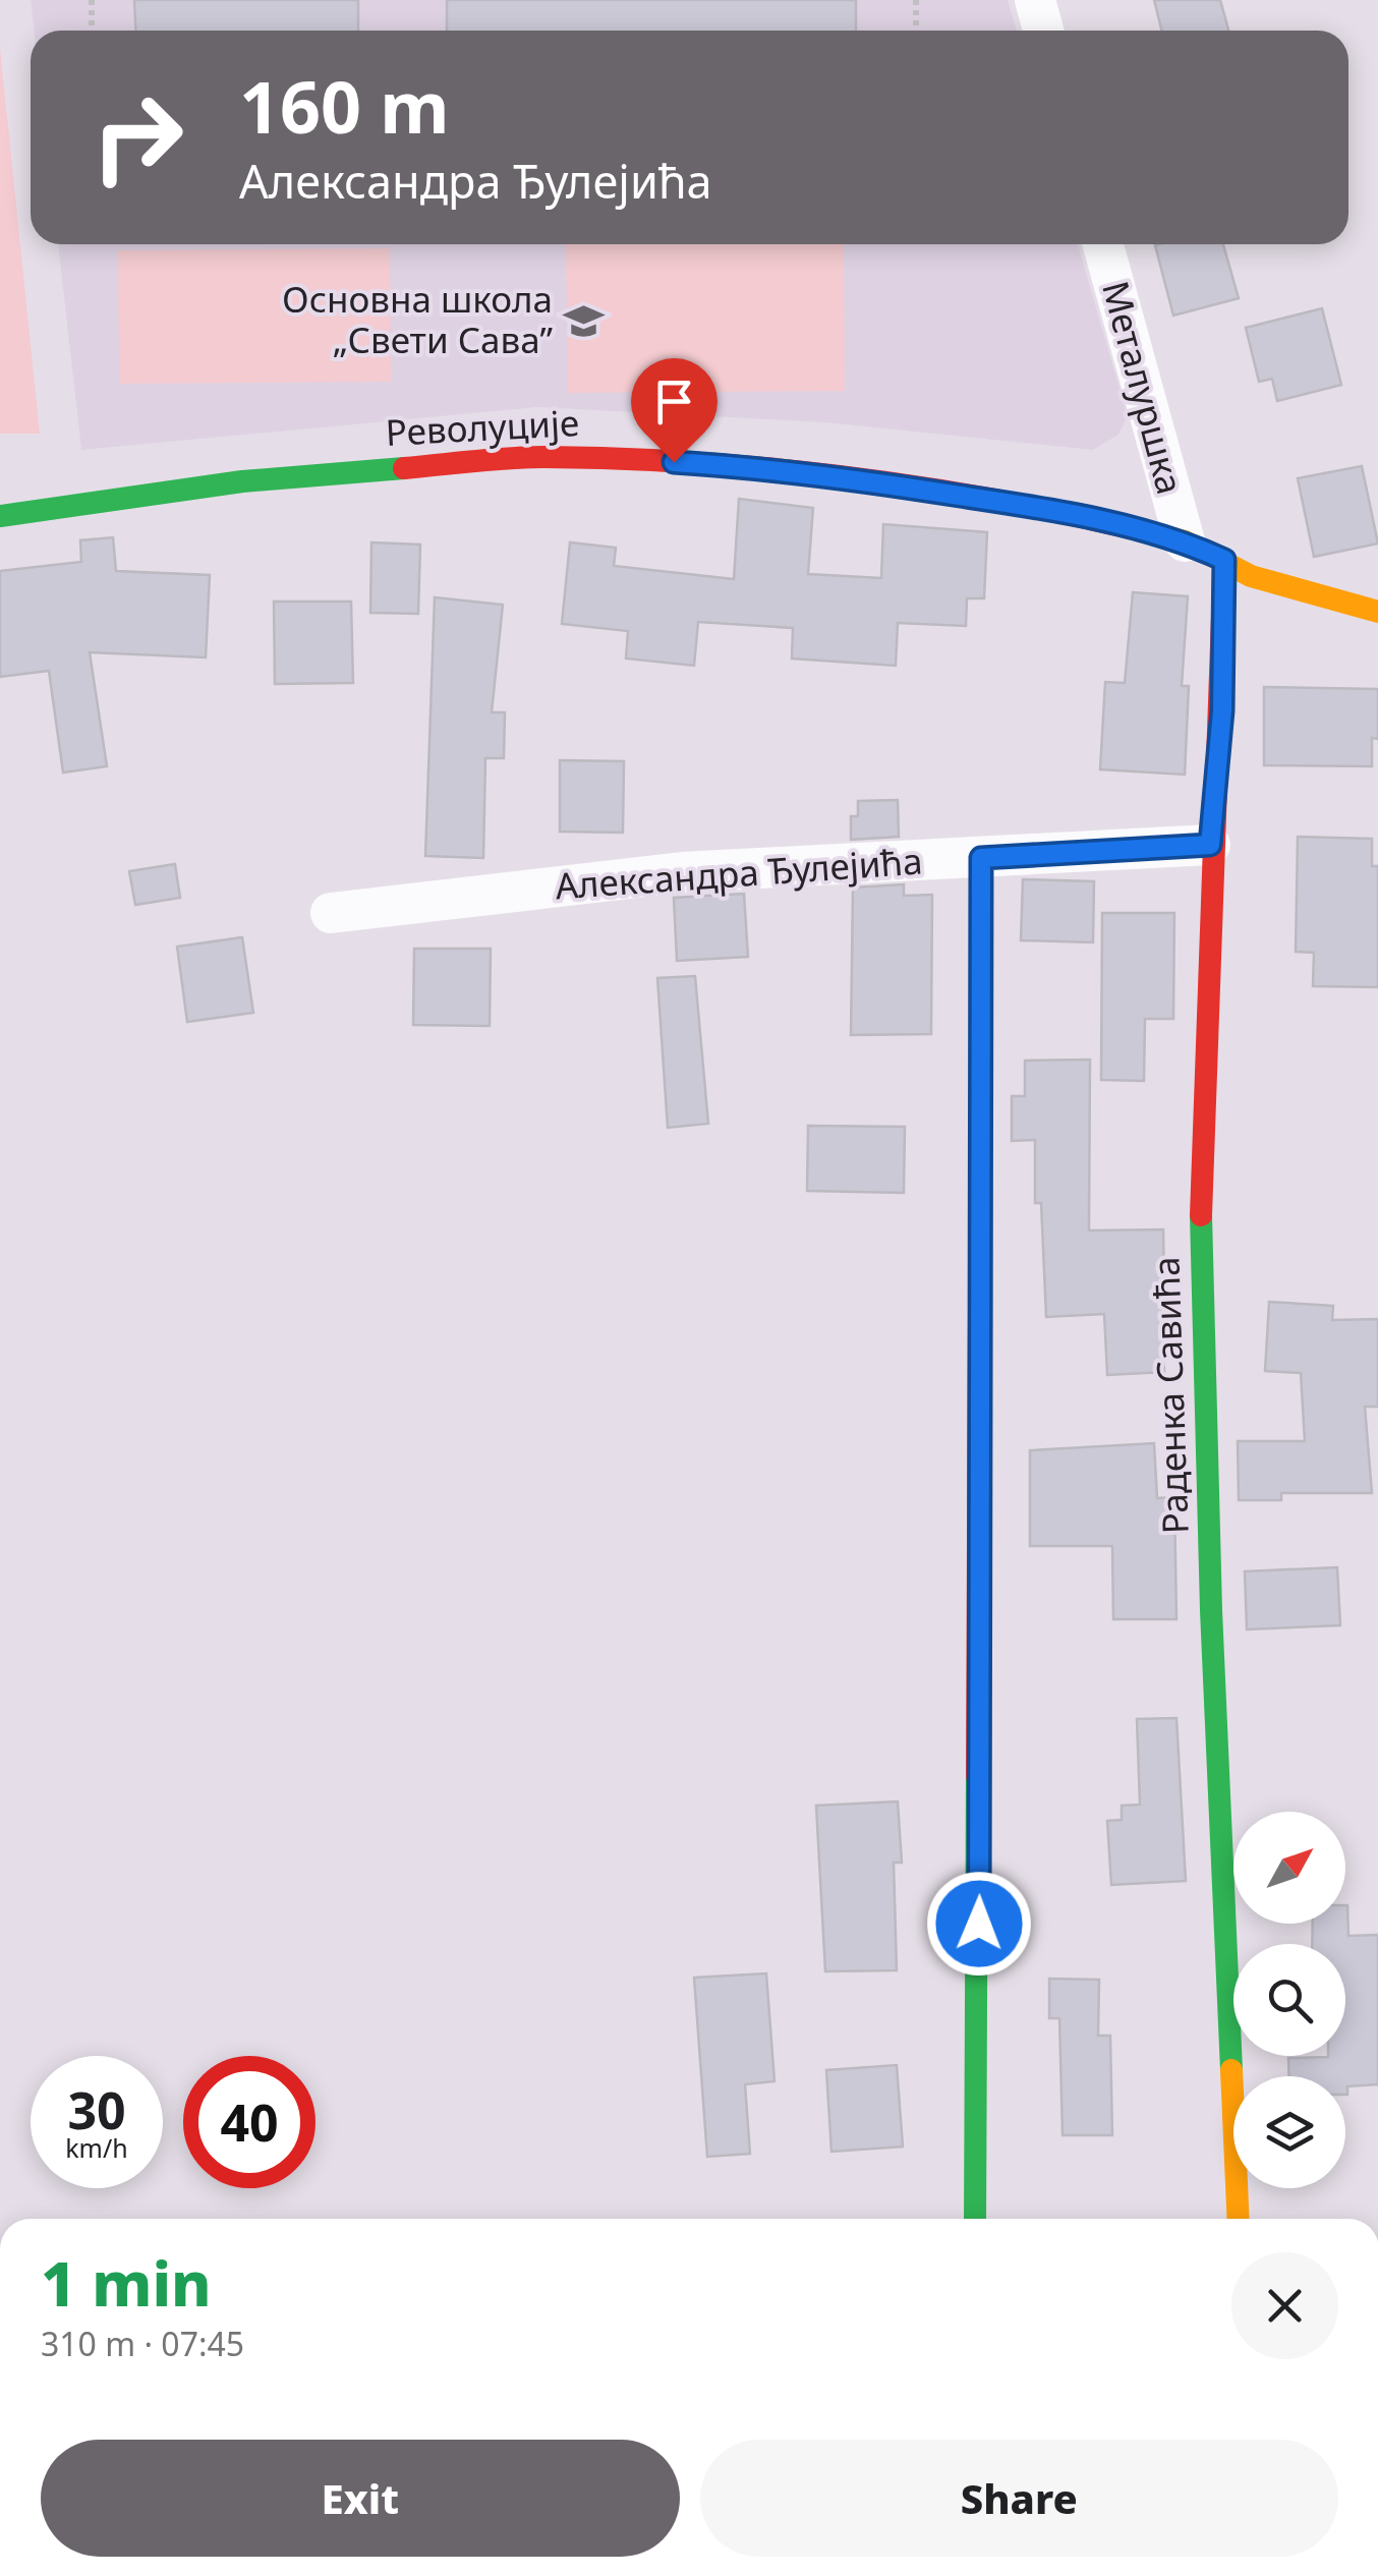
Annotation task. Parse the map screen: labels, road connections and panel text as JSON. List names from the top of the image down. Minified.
{"streets":{"street":["Металуршка","Револуције","Александра Ђулејића","Раденка Савића"]},"crossings":[["Металуршка","Револуције"],["Револуције","Раденка Савића"],["Александра Ђулејића","Раденка Савића"]],"places":{"school or university":["Основна школа „Свети Сава”"]},"north":"top right","page":{"turn":["160 m","Александра Ђулејића"],"speed":"30 km/h","limit":"40","heading":["1 min","310 m · 07:45"],"buttons":["Exit","Share"]}}
